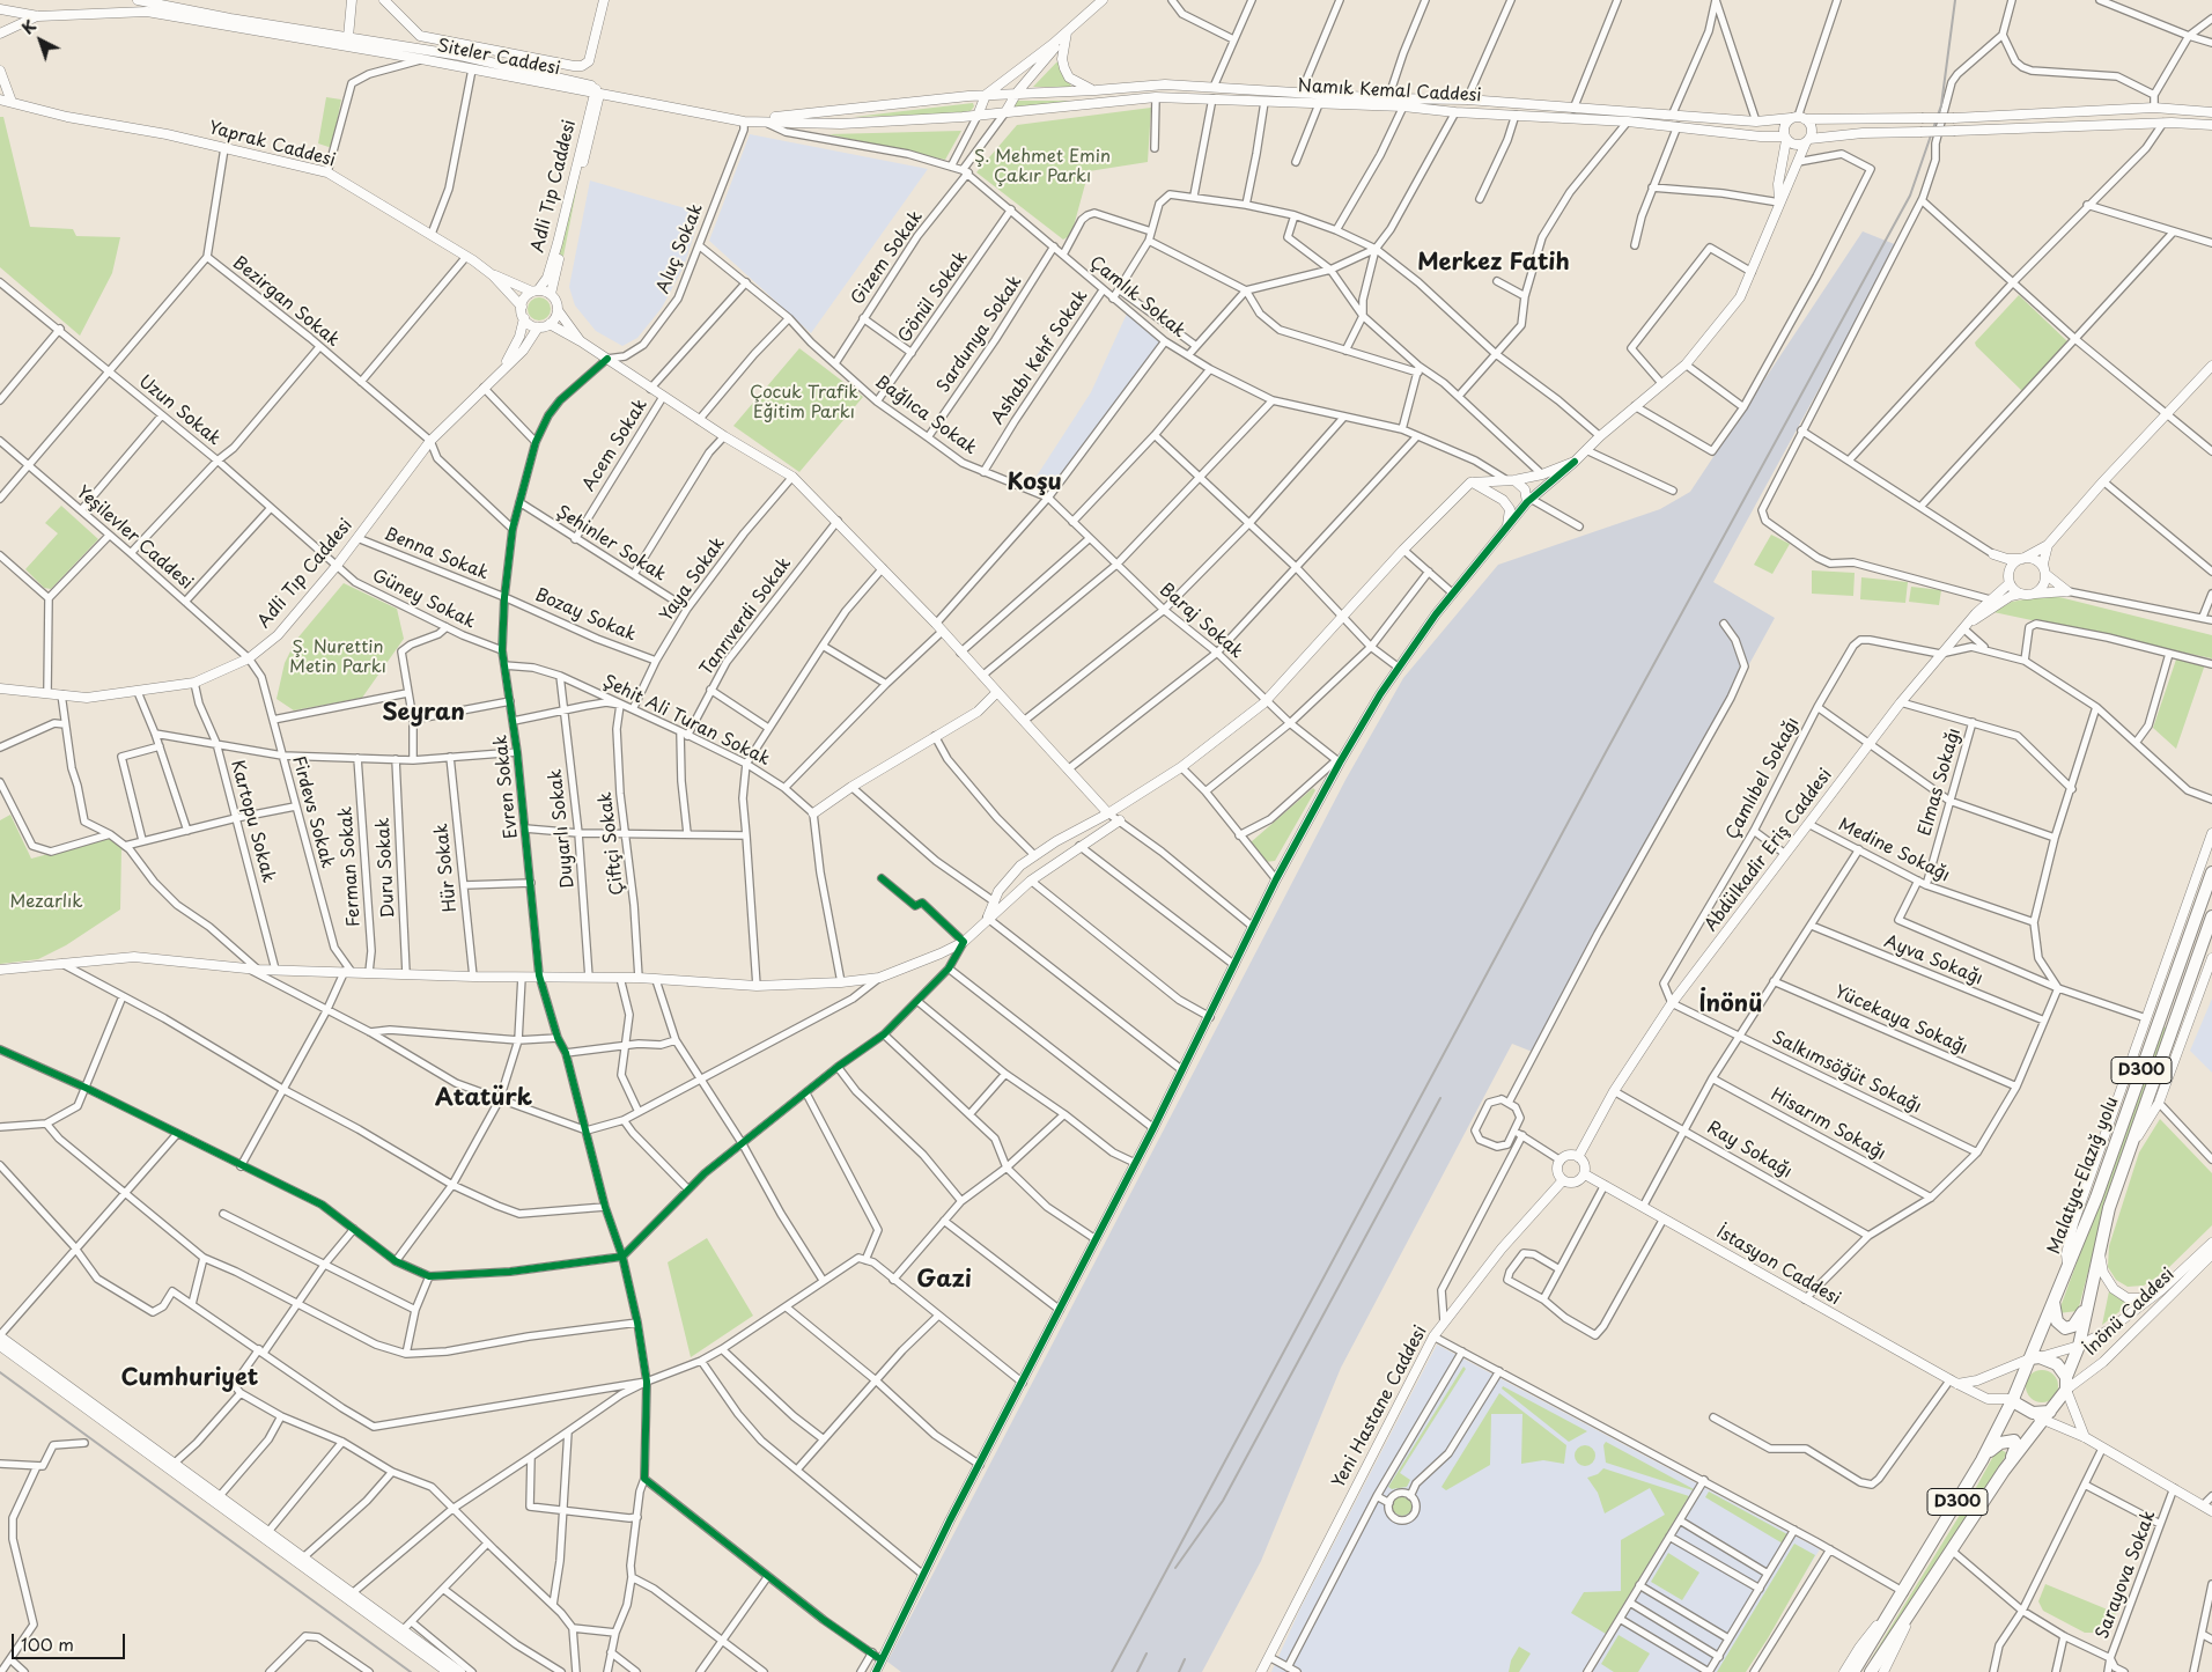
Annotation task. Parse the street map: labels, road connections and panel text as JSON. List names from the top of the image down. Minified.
{"streets":{"highway":["D300","Malatya-Elazığ yolu"],"main road":["Siteler Caddesi","Namık Kemal Caddesi","Yaprak Caddesi","Adli Tıp Caddesi","Abdülkadir Eriş Caddesi","İstasyon Caddesi","İnönü Caddesi","Yeni Hastane Caddesi"],"street":["Aluç Sokak","Gizem Sokak","Gönül Sokak","Çamlık Sokak","Bezirgan Sokak","Sardunya Sokak","Ashabı Kehf Sokak","Uzun Sokak","Bağlıca Sokak","Acem Sokak","Yeşilevler Caddesi","Şehinler Sokak","Benna Sokak","Yaya Sokak","Güney Sokak","Bozay Sokak","Tanrıverdi Sokak","Baraj Sokak","Şehit Ali Turan Sokak","Çamlıbel Sokağı","Elmas Sokağı","Evren Sokak","Firdevs Sokak","Kartopu Sokak","Duyarlı Sokak","Çiftçi Sokak","Medine Sokağı","Ferman Sokak","Duru Sokak","Hür Sokak","Ayva Sokağı","Yücekaya Sokağı","Salkımsöğüt Sokağı","Hisarım Sokağı","Ray Sokağı","Sarayova Sokak"]},"crossings":[["Siteler Caddesi","Namık Kemal Caddesi"],["Siteler Caddesi","Adli Tıp Caddesi"],["Siteler Caddesi","Aluç Sokak"],["Siteler Caddesi","Çamlık Sokak"],["Namık Kemal Caddesi","Gizem Sokak"],["Yaprak Caddesi","Adli Tıp Caddesi"],["Yaprak Caddesi","Bezirgan Sokak"],["Adli Tıp Caddesi","Bezirgan Sokak"],["Adli Tıp Caddesi","Uzun Sokak"],["Adli Tıp Caddesi","Yeşilevler Caddesi"],["Adli Tıp Caddesi","Benna Sokak"],["Adli Tıp Caddesi","Güney Sokak"],["Adli Tıp Caddesi","Firdevs Sokak"],["Adli Tıp Caddesi","Kartopu Sokak"],["Aluç Sokak","Bağlıca Sokak"],["Aluç Sokak","Evren Sokak"],["Gizem Sokak","Çamlık Sokak"],["Gizem Sokak","Bağlıca Sokak"],["Gönül Sokak","Çamlık Sokak"],["Gönül Sokak","Bağlıca Sokak"],["Çamlık Sokak","Sardunya Sokak"],["Çamlık Sokak","Ashabı Kehf Sokak"],["Bezirgan Sokak","Evren Sokak"],["Sardunya Sokak","Bağlıca Sokak"],["Ashabı Kehf Sokak","Bağlıca Sokak"],["Uzun Sokak","Güney Sokak"],["Bağlıca Sokak","Baraj Sokak"],["Acem Sokak","Şehinler Sokak"],["Yeşilevler Caddesi","Firdevs Sokak"],["Şehinler Sokak","Yaya Sokak"],["Şehinler Sokak","Evren Sokak"],["Benna Sokak","Bozay Sokak"],["Benna Sokak","Evren Sokak"],["Yaya Sokak","Bozay Sokak"],["Yaya Sokak","Şehit Ali Turan Sokak"],["Güney Sokak","Evren Sokak"],["Bozay Sokak","Evren Sokak"],["Tanrıverdi Sokak","Şehit Ali Turan Sokak"],["Şehit Ali Turan Sokak","Evren Sokak"],["Şehit Ali Turan Sokak","Duyarlı Sokak"],["Şehit Ali Turan Sokak","Çiftçi Sokak"],["Çamlıbel Sokağı","Abdülkadir Eriş Caddesi"],["Çamlıbel Sokağı","Salkımsöğüt Sokağı"],["Elmas Sokağı","Medine Sokağı"],["Abdülkadir Eriş Caddesi","Medine Sokağı"],["Abdülkadir Eriş Caddesi","Salkımsöğüt Sokağı"],["Abdülkadir Eriş Caddesi","Ray Sokağı"],["Abdülkadir Eriş Caddesi","İstasyon Caddesi"],["Abdülkadir Eriş Caddesi","Yeni Hastane Caddesi"],["D300","Malatya-Elazığ yolu"],["D300","İstasyon Caddesi"],["D300","İnönü Caddesi"],["Malatya-Elazığ yolu","İstasyon Caddesi"],["Malatya-Elazığ yolu","İnönü Caddesi"],["İstasyon Caddesi","İnönü Caddesi"],["İstasyon Caddesi","Yeni Hastane Caddesi"]],"districts":["Merkez Fatih","Koşu","Seyran","İnönü","Atatürk","Gazi","Cumhuriyet"],"parks":["Ş. Mehmet Emin Çakır Parkı","Çocuk Trafik Eğitim Parkı","Ş. Nurettin Metin Parkı","Mezarlık"],"scale_bar":"100 m","north":"top left"}
